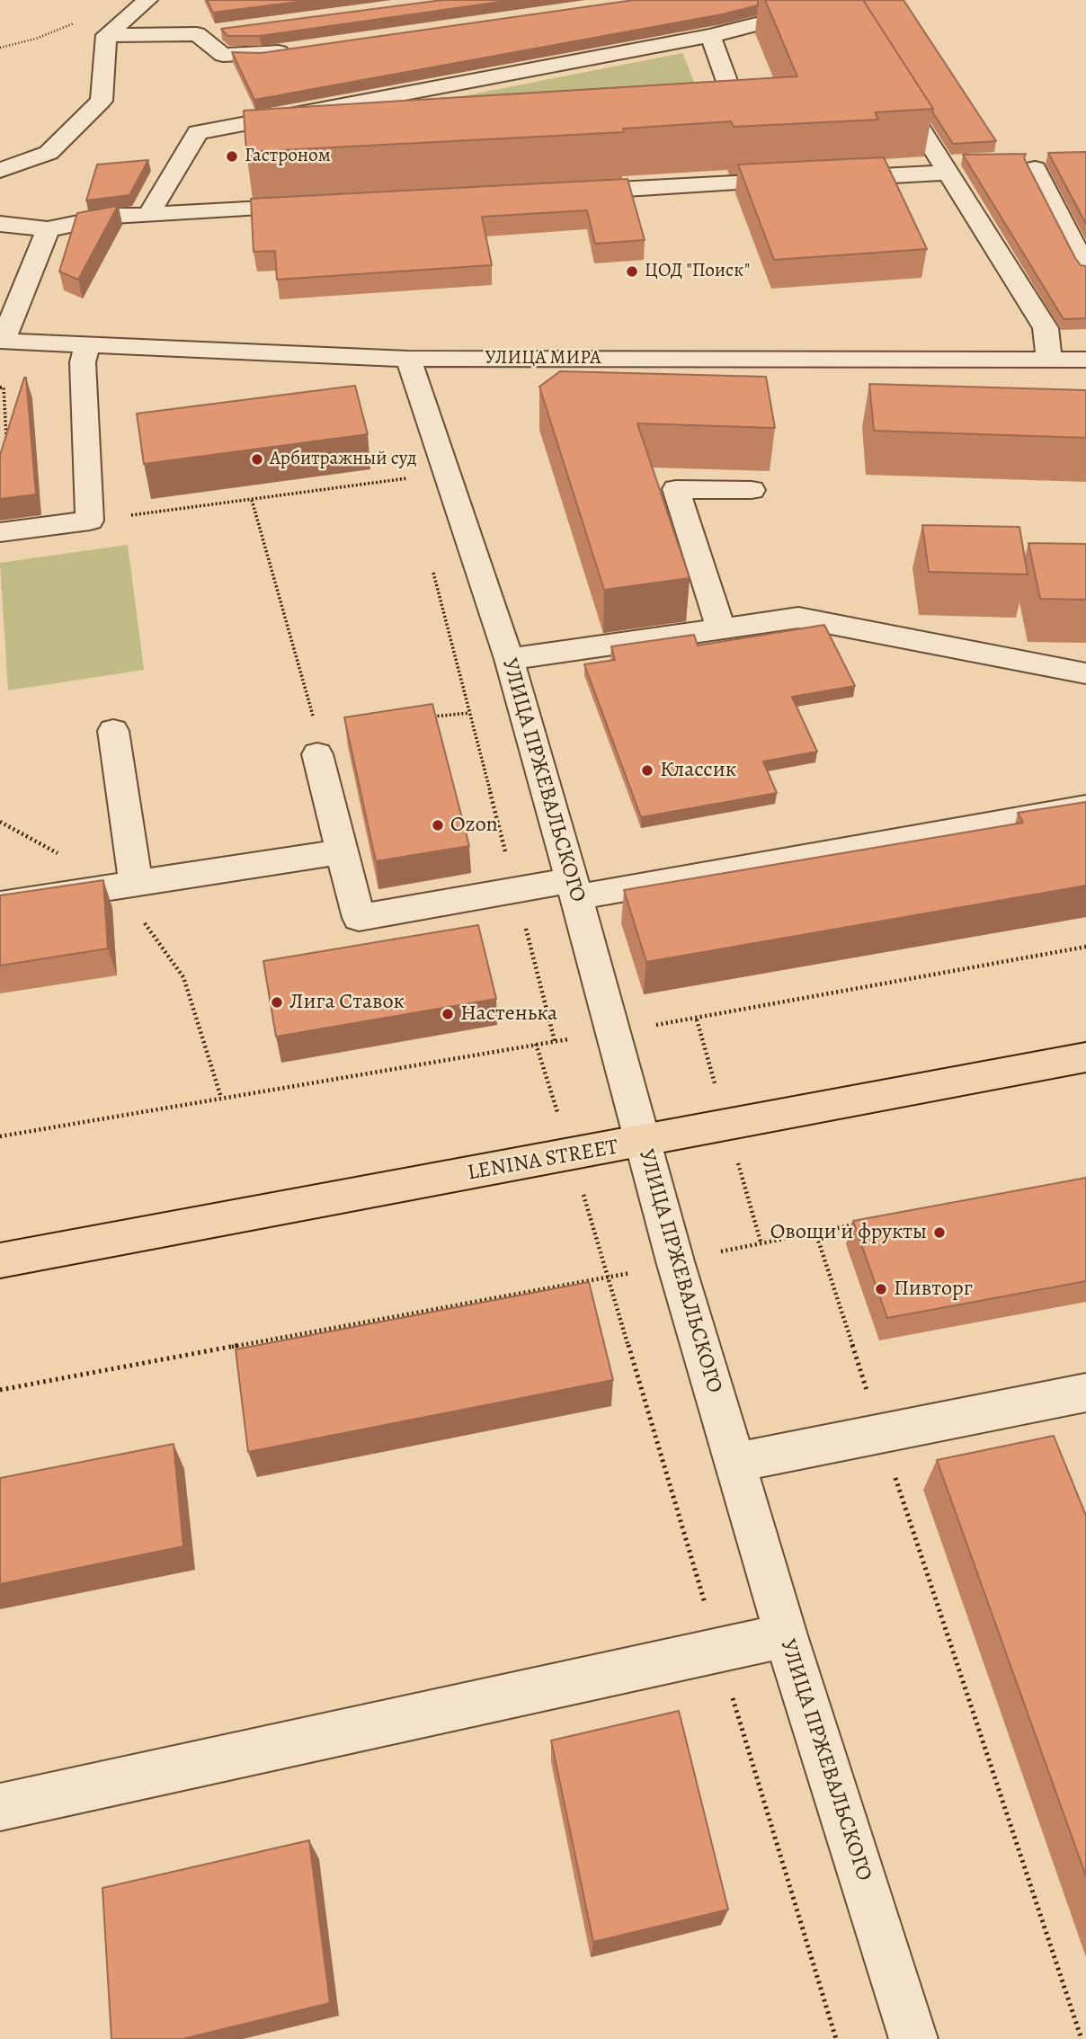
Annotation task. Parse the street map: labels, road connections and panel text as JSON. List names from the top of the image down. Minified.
{"streets":{"main road":["LENINA STREET"],"street":["УЛИЦА МИРА","УЛИЦА ПРЖЕВАЛЬСКОГО"]},"crossings":[["УЛИЦА МИРА","УЛИЦА ПРЖЕВАЛЬСКОГО"],["УЛИЦА ПРЖЕВАЛЬСКОГО","LENINA STREET"]],"places":["Гастроном","ЦОД \"Поиск\"","Арбитражный суд","Классик","Ozon","Лига Ставок","Настенька","Овощи и фрукты","Пивторг"]}
